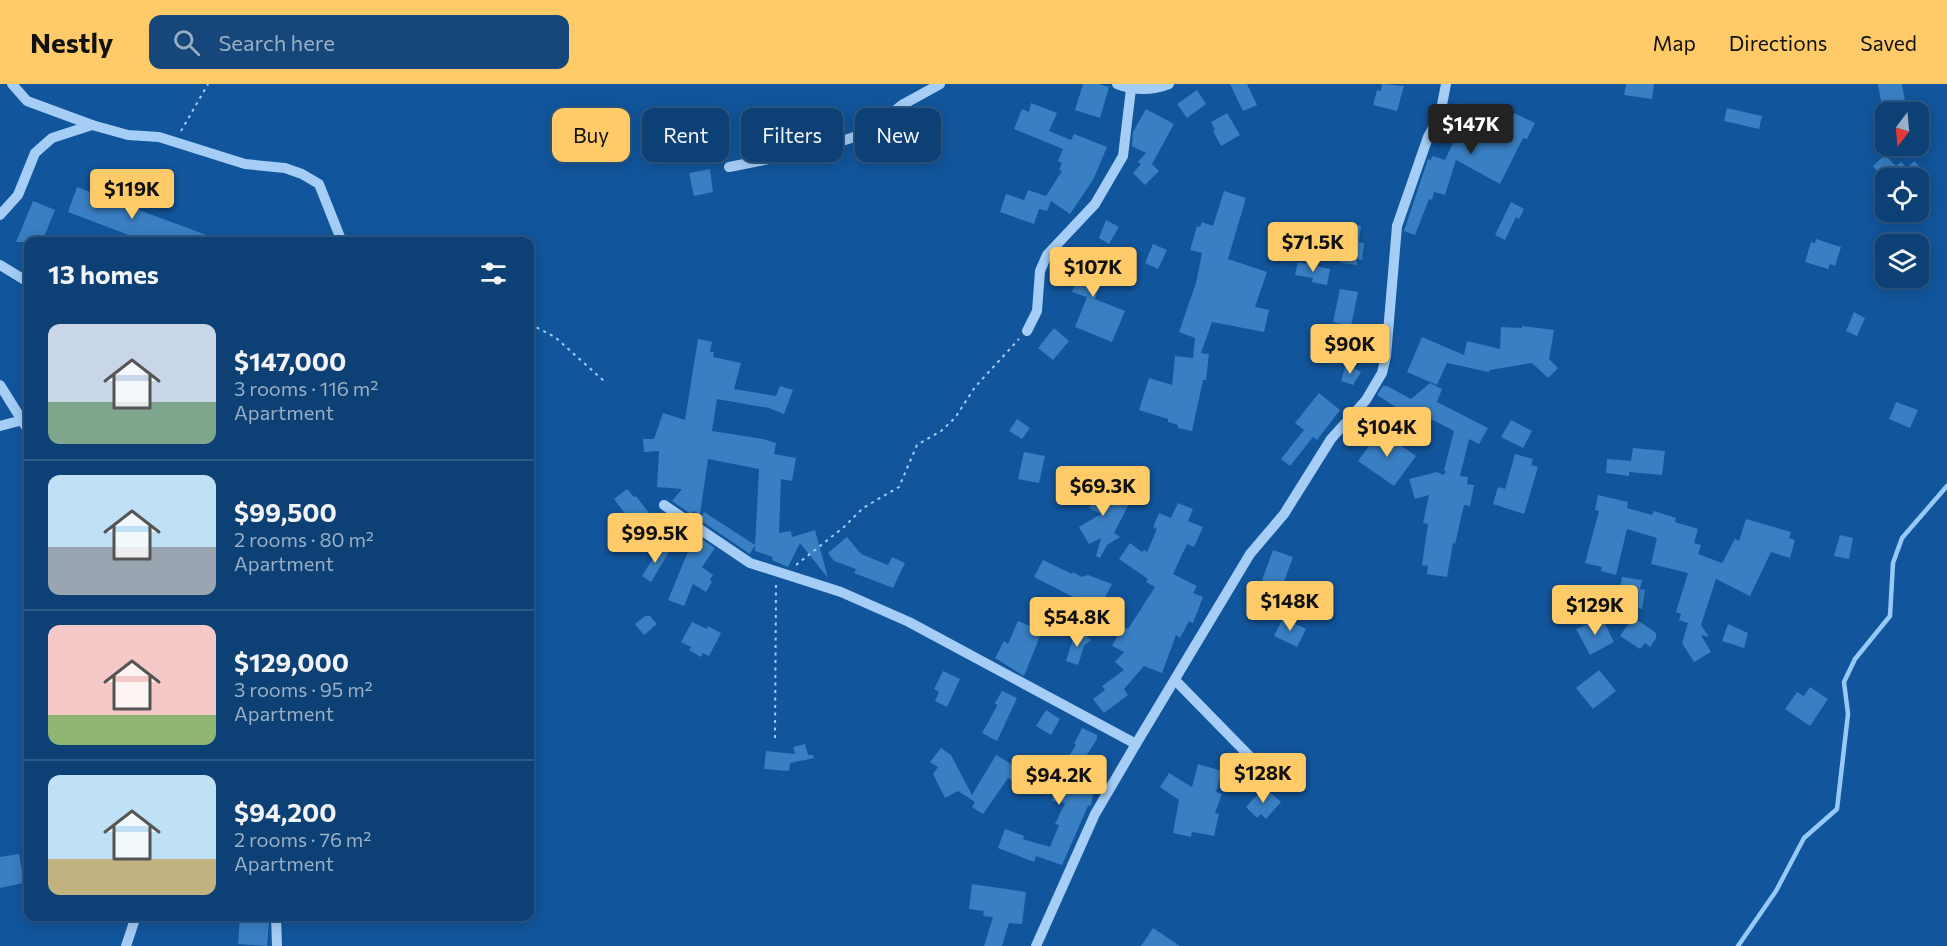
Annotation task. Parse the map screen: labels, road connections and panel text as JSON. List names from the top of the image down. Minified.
{"north":"bottom","page":{"header":"Nestly","search":"Search here","nav":["Map","Directions","Saved"],"price":["$147K","$119K","$71.5K","$107K","$90K","$104K","$69.3K","$99.5K","$148K","$129K","$54.8K","$128K","$94.2K"],"chip":["Buy","Rent","Filters","New"],"heading":"13 homes","list":[{"name":"$147,000","note":"3 rooms · 116 m² · Apartment"},{"name":"$99,500","note":"2 rooms · 80 m² · Apartment"},{"name":"$129,000","note":"3 rooms · 95 m² · Apartment"},{"name":"$94,200","note":"2 rooms · 76 m² · Apartment"}]}}
